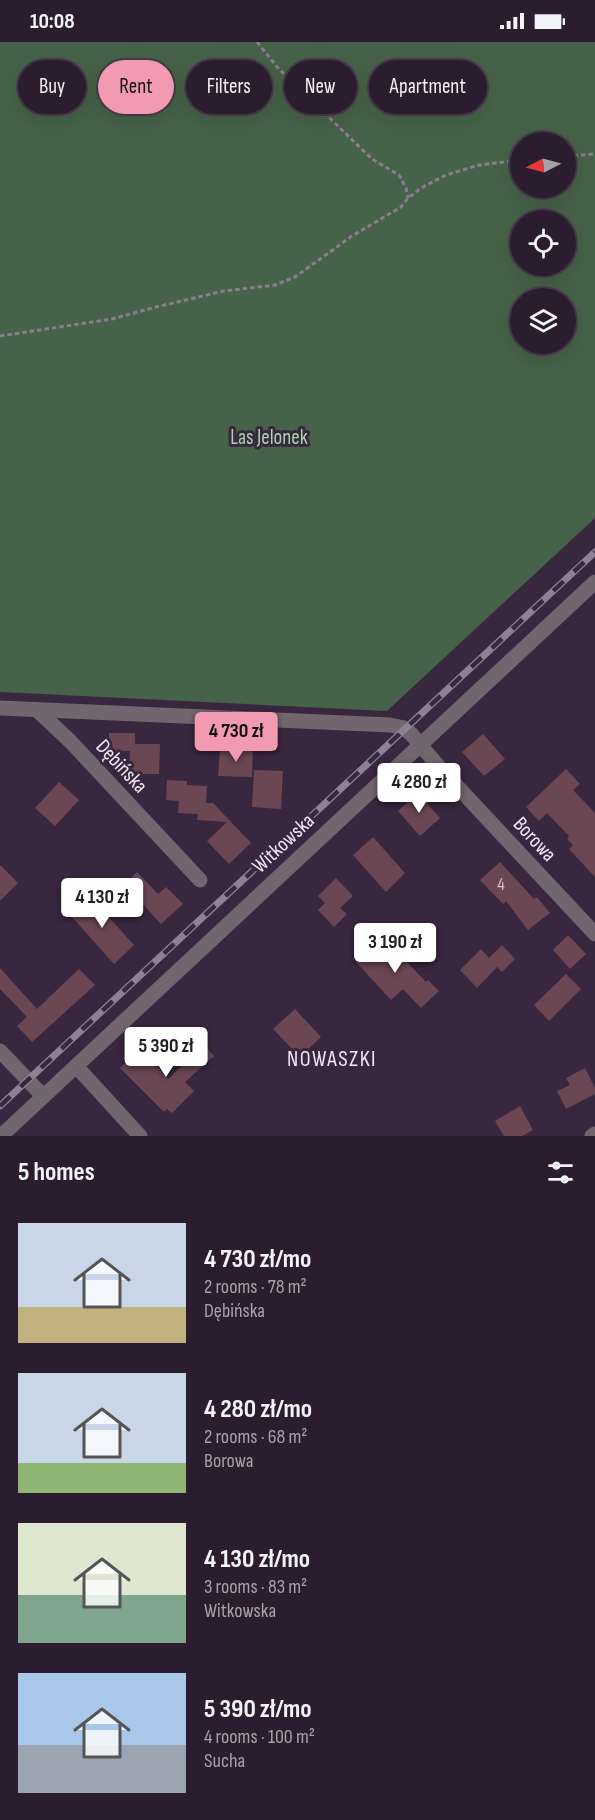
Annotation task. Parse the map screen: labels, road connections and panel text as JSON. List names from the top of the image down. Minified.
{"streets":{"street":["Dębińska","Borowa","Witkowska"]},"crossings":[["Dębińska","Borowa"],["Borowa","Witkowska"]],"districts":["NOWASZKI"],"parks":["Las Jelonek"],"house_numbers":["4"],"north":"left","page":{"status":"10:08","chip":["Buy","Rent","Filters","New","Apartment"],"price":["4 730 zł","4 280 zł","4 130 zł","3 190 zł","5 390 zł"],"heading":"5 homes","list":[{"name":"4 730 zł/mo","note":"2 rooms · 78 m² · Dębińska"},{"name":"4 280 zł/mo","note":"2 rooms · 68 m² · Borowa"},{"name":"4 130 zł/mo","note":"3 rooms · 83 m² · Witkowska"},{"name":"5 390 zł/mo","note":"4 rooms · 100 m² · Sucha"}]}}
